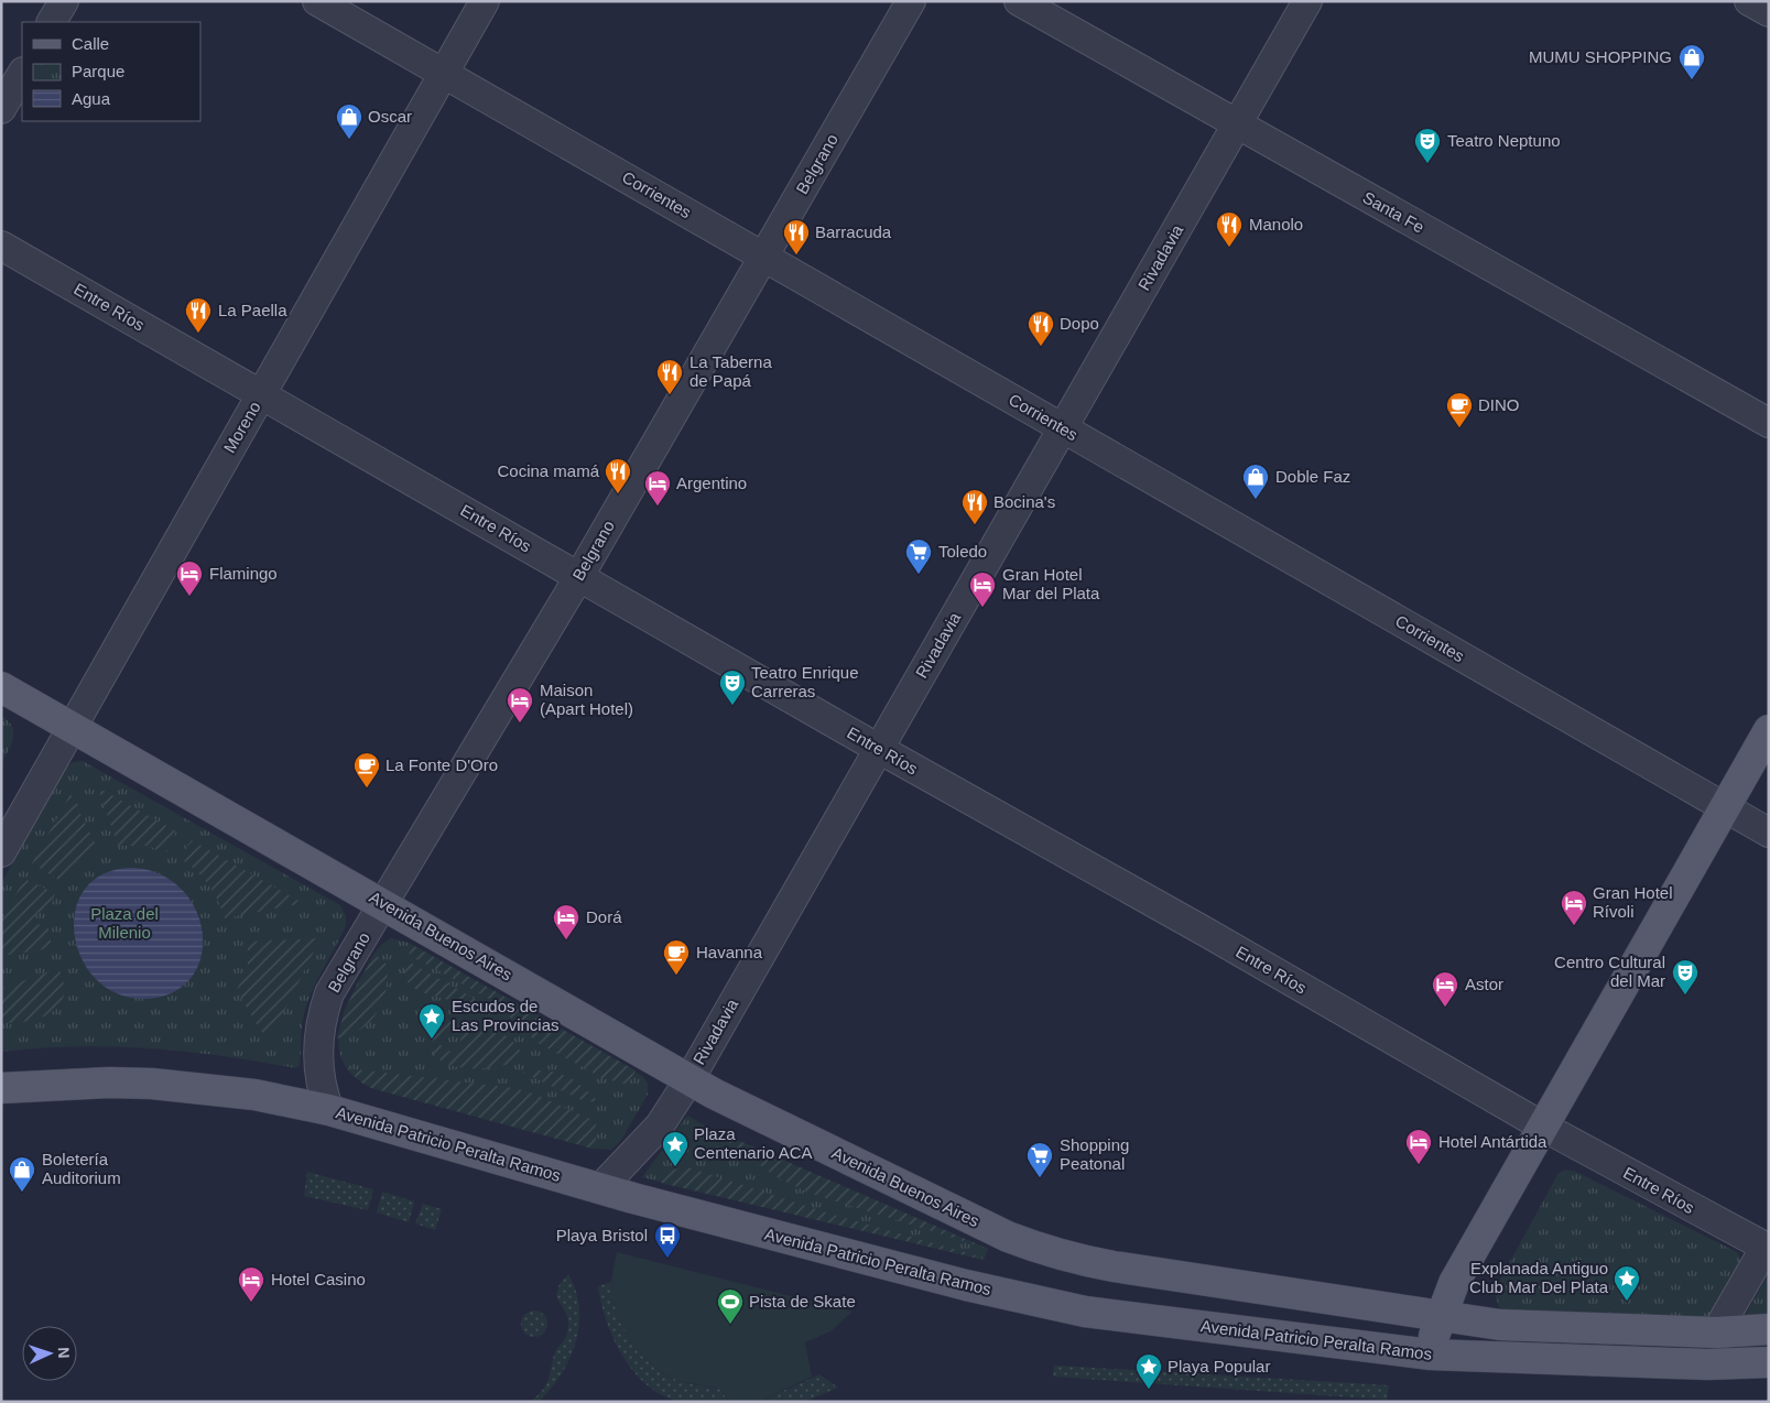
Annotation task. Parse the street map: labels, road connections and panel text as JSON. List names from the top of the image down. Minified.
{"streets":{"main road":["Avenida Buenos Aires","Avenida Patricio Peralta Ramos"],"street":["Belgrano","Corrientes","Santa Fe","Rivadavia","Entre Ríos","Moreno"]},"crossings":[["Belgrano","Corrientes"],["Belgrano","Entre Ríos"],["Belgrano","Avenida Buenos Aires"],["Belgrano","Avenida Patricio Peralta Ramos"],["Corrientes","Rivadavia"],["Corrientes","Moreno"],["Santa Fe","Rivadavia"],["Rivadavia","Entre Ríos"],["Rivadavia","Avenida Buenos Aires"],["Rivadavia","Avenida Patricio Peralta Ramos"],["Entre Ríos","Moreno"],["Moreno","Avenida Buenos Aires"]],"parks":["Plaza del Milenio"],"places":{"shop":["MUMU SHOPPING","Oscar","Doble Faz","Boletería Auditorium"],"theatre":["Teatro Neptuno","Teatro Enrique Carreras","Centro Cultural del Mar"],"restaurant":["Manolo","Barracuda","La Paella","Dopo","La Taberna de Papá","Cocina mamá","Bocina's"],"cafe":["DINO","La Fonte D'Oro","Havanna"],"hotel":["Argentino","Flamingo","Gran Hotel Mar del Plata","Maison (Apart Hotel)","Gran Hotel Rívoli","Dorá","Astor","Hotel Antártida","Hotel Casino"],"supermarket":["Toledo","Shopping Peatonal"],"place":["Escudos de Las Provincias","Plaza Centenario ACA","Explanada Antiguo Club Mar Del Plata","Playa Popular"],"bus stop":["Playa Bristol"],"sports":["Pista de Skate"]},"legend":["Calle","Parque","Agua"],"north":"right"}
